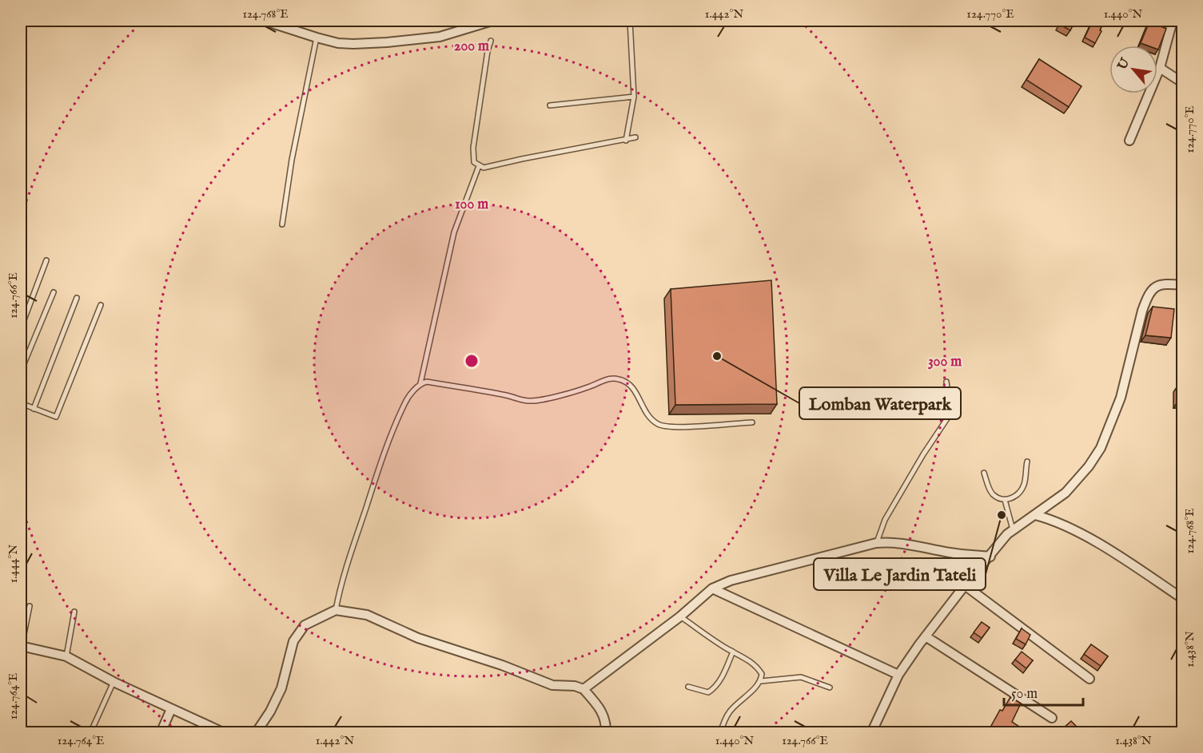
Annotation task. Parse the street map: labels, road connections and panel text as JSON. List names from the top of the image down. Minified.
{"places":["Lomban Waterpark","Villa Le Jardin Tateli"],"scale_bar":"50 m","north":"top left","coordinates":["124.768°E","1.442°N","124.770°E","1.440°N","124.766°E","1.444°N","1.438°N","124.764°E"],"rings":["200 m","100 m","300 m"]}
